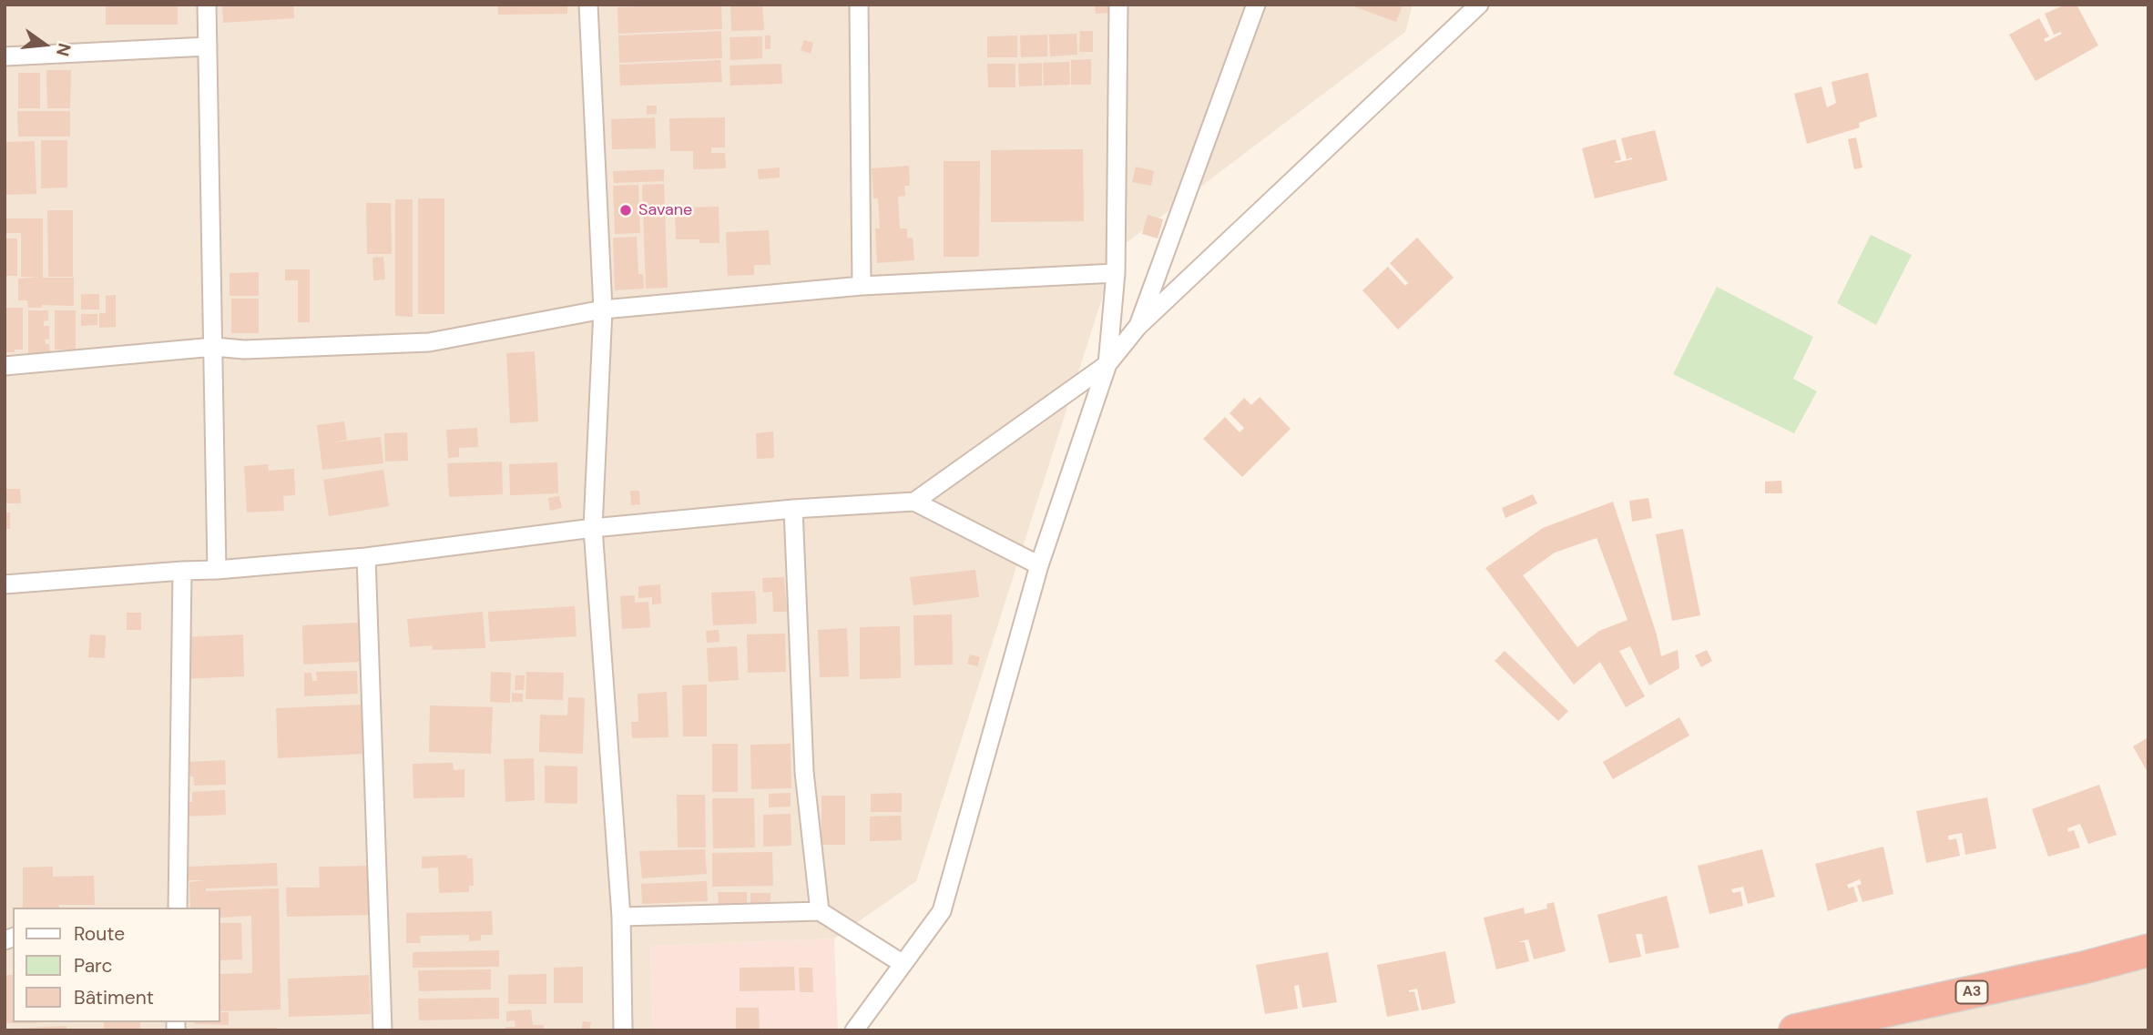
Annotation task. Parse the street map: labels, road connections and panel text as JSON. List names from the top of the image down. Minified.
{"streets":{"highway":["A3"]},"places":["Savane"],"legend":["Route","Parc","Bâtiment"],"north":"right"}
